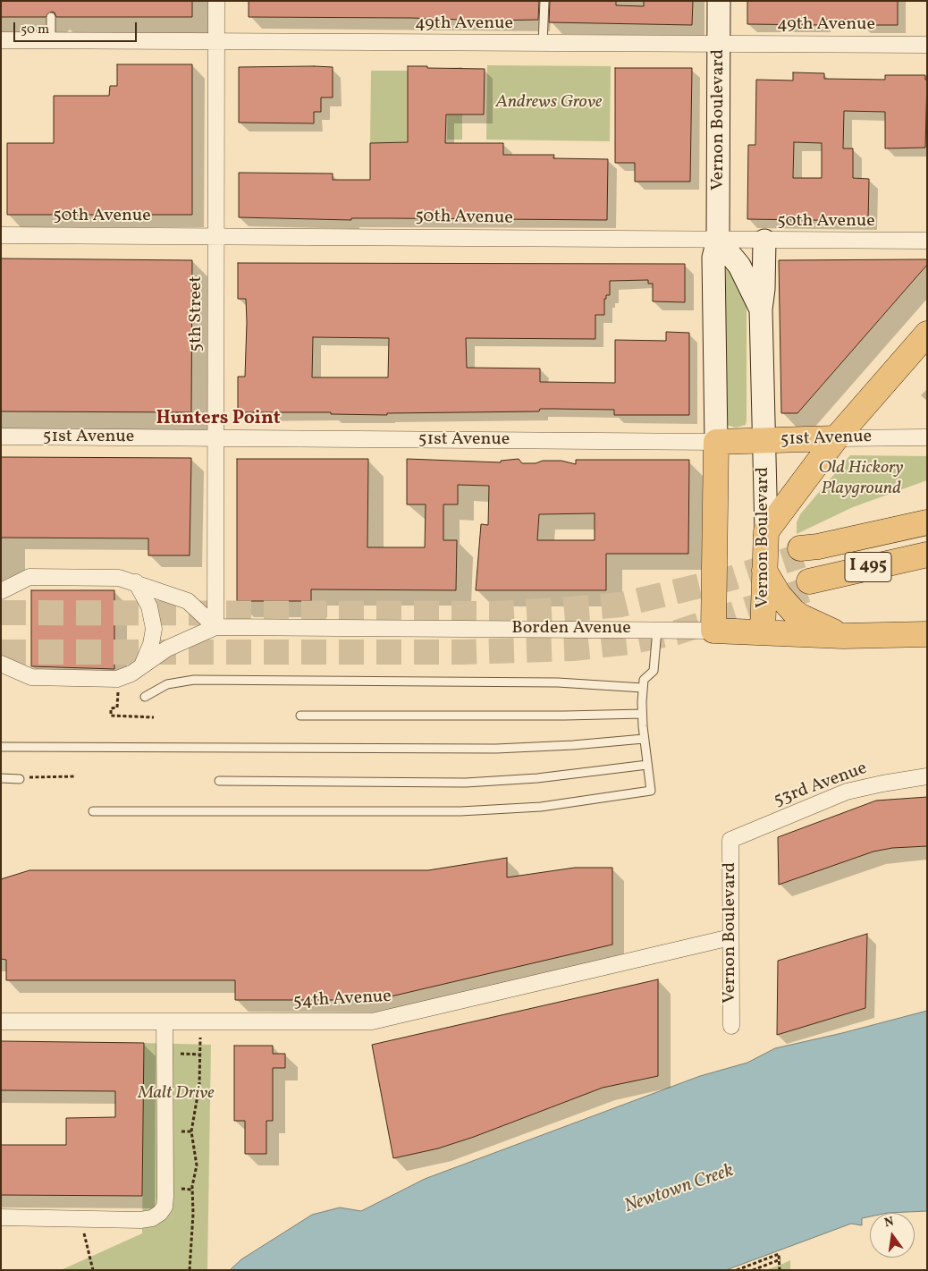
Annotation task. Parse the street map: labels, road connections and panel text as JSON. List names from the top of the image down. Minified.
{"streets":{"main road":["Vernon Boulevard","51st Avenue","I 495","Borden Avenue"],"street":["49th Avenue","50th Avenue","5th Street","53rd Avenue","54th Avenue"]},"crossings":[["49th Avenue","Vernon Boulevard"],["49th Avenue","5th Street"],["Vernon Boulevard","50th Avenue"],["Vernon Boulevard","51st Avenue"],["Vernon Boulevard","Borden Avenue"],["Vernon Boulevard","53rd Avenue"],["Vernon Boulevard","54th Avenue"],["50th Avenue","5th Street"],["5th Street","51st Avenue"],["5th Street","Borden Avenue"]],"districts":["Hunters Point"],"water":["Newtown Creek"],"parks":["Andrews Grove","Old Hickory Playground","Malt Drive"],"scale_bar":"50 m","north":"top"}
